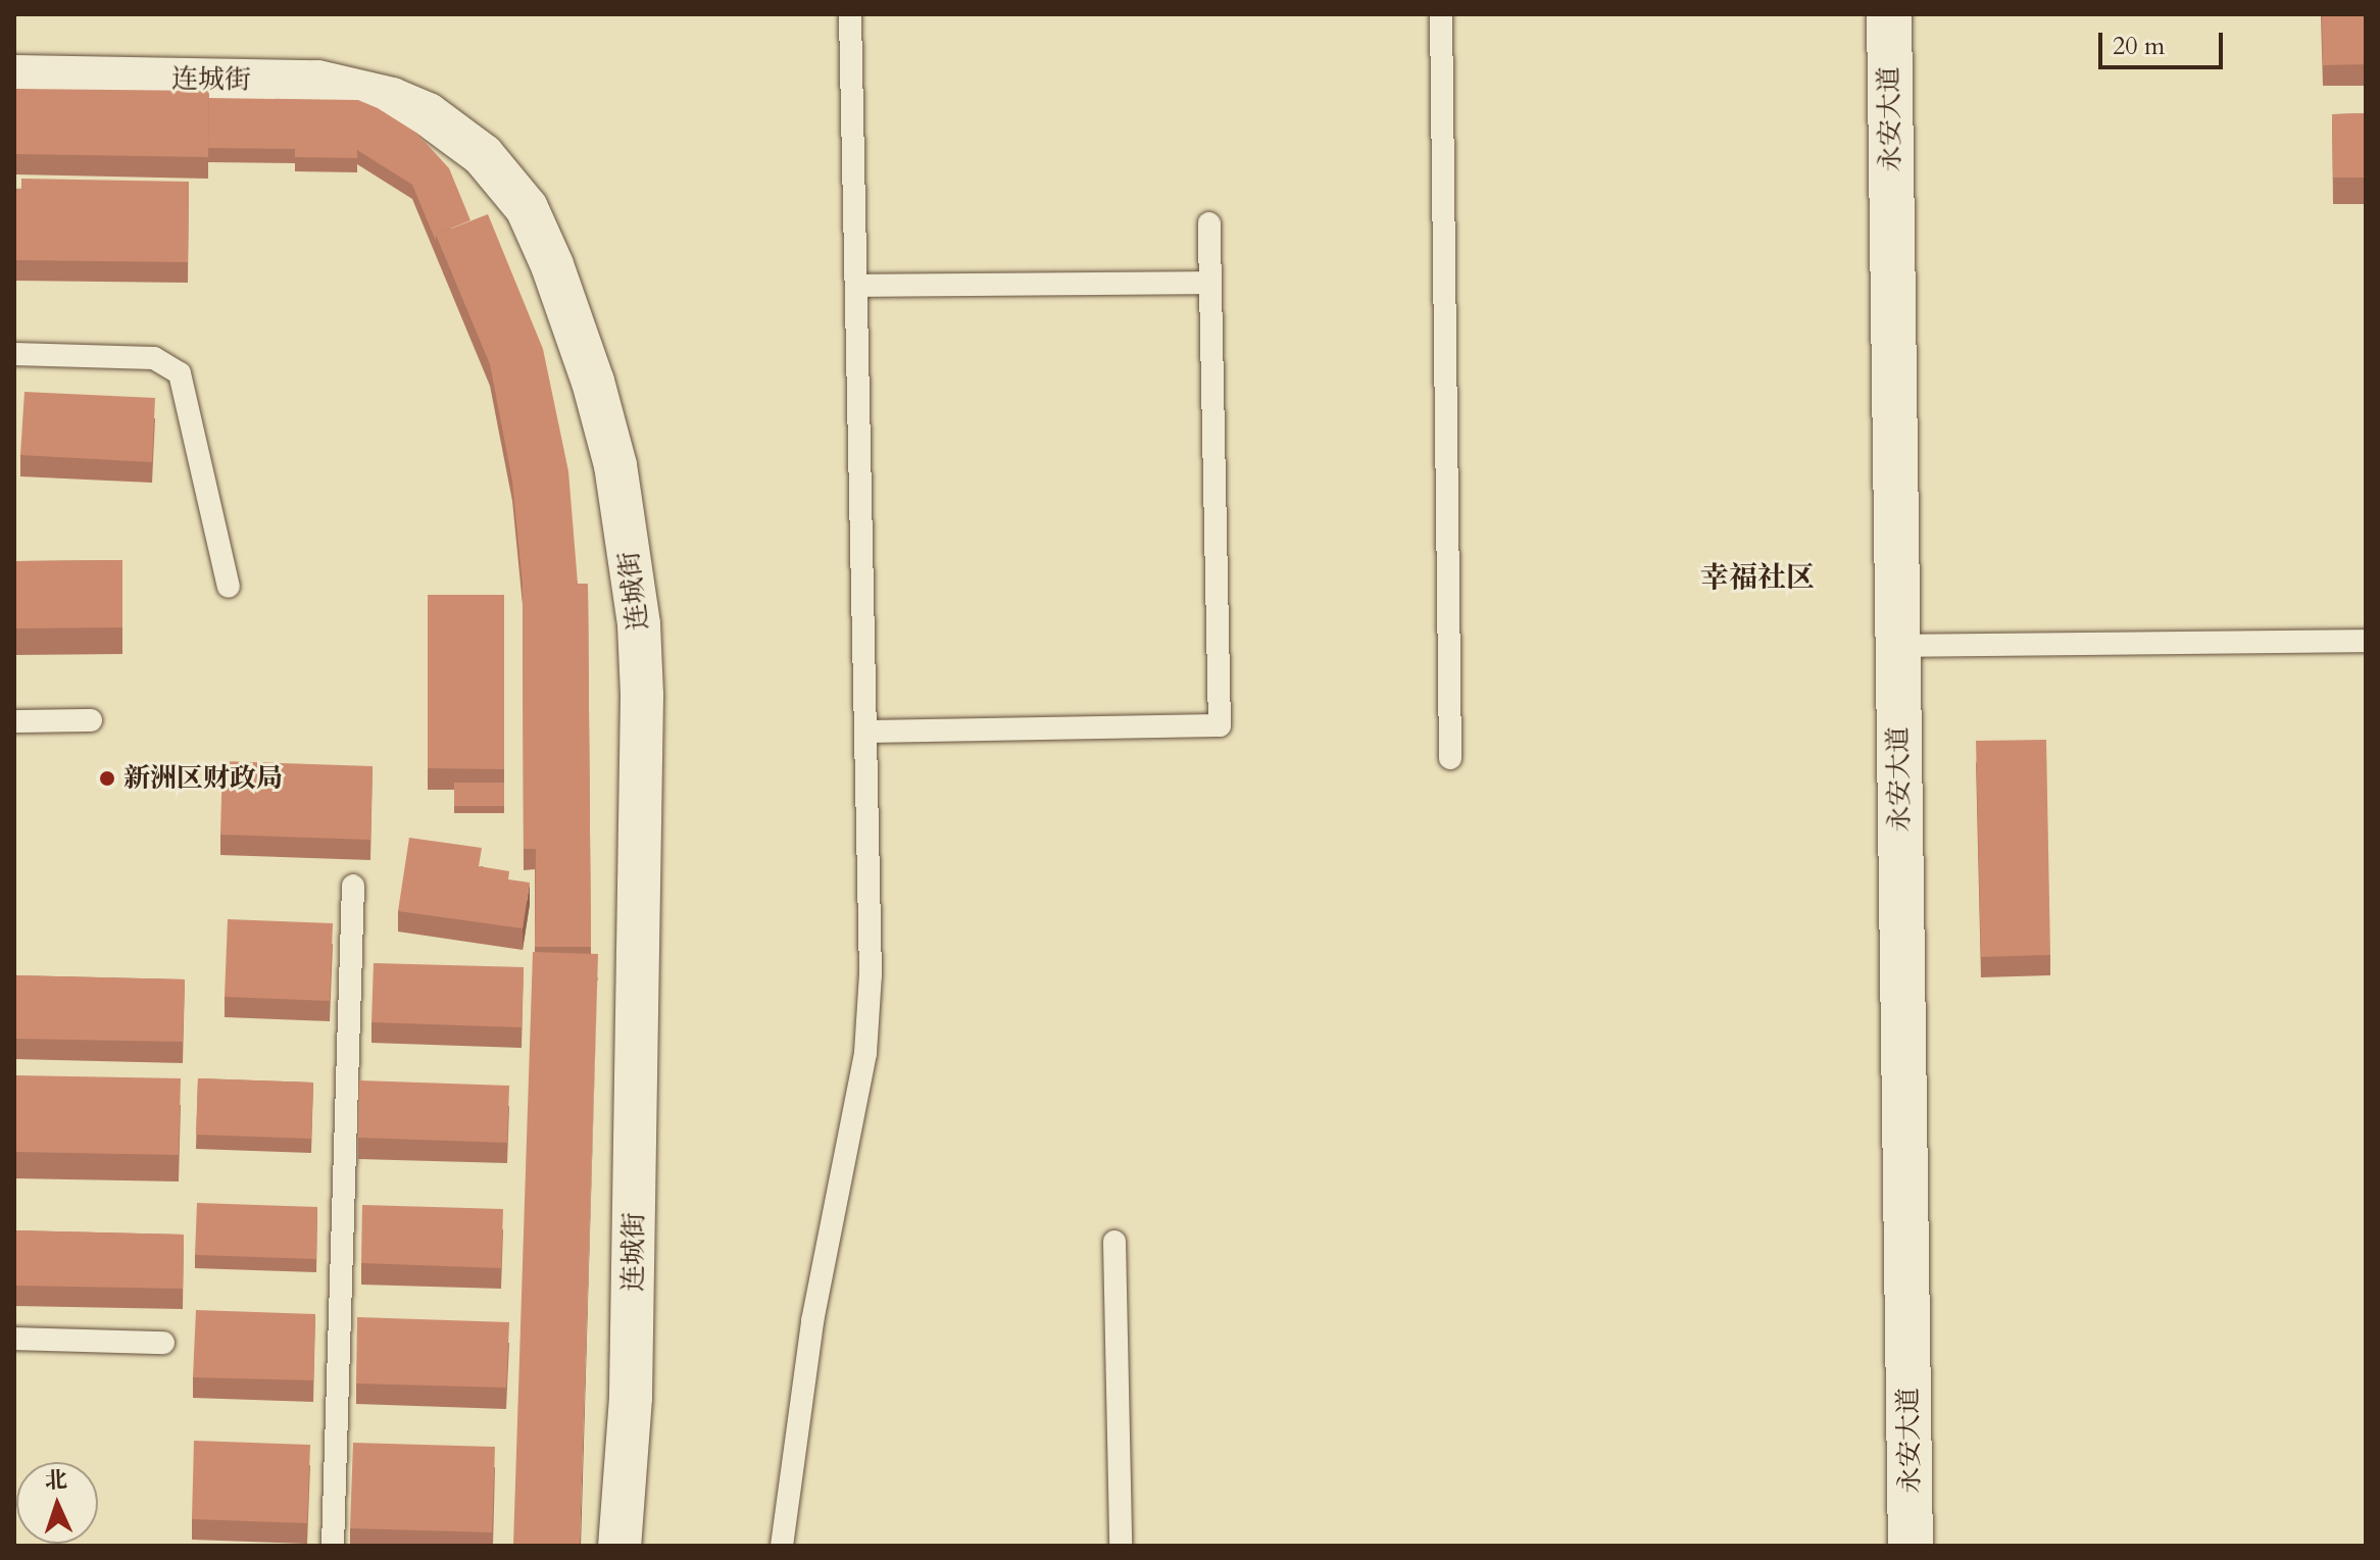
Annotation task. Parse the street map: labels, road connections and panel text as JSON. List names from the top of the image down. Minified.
{"streets":{"street":["连城街","永安大道"]},"districts":["幸福社区"],"places":["新洲区财政局"],"scale_bar":"20 m","north":"top"}
